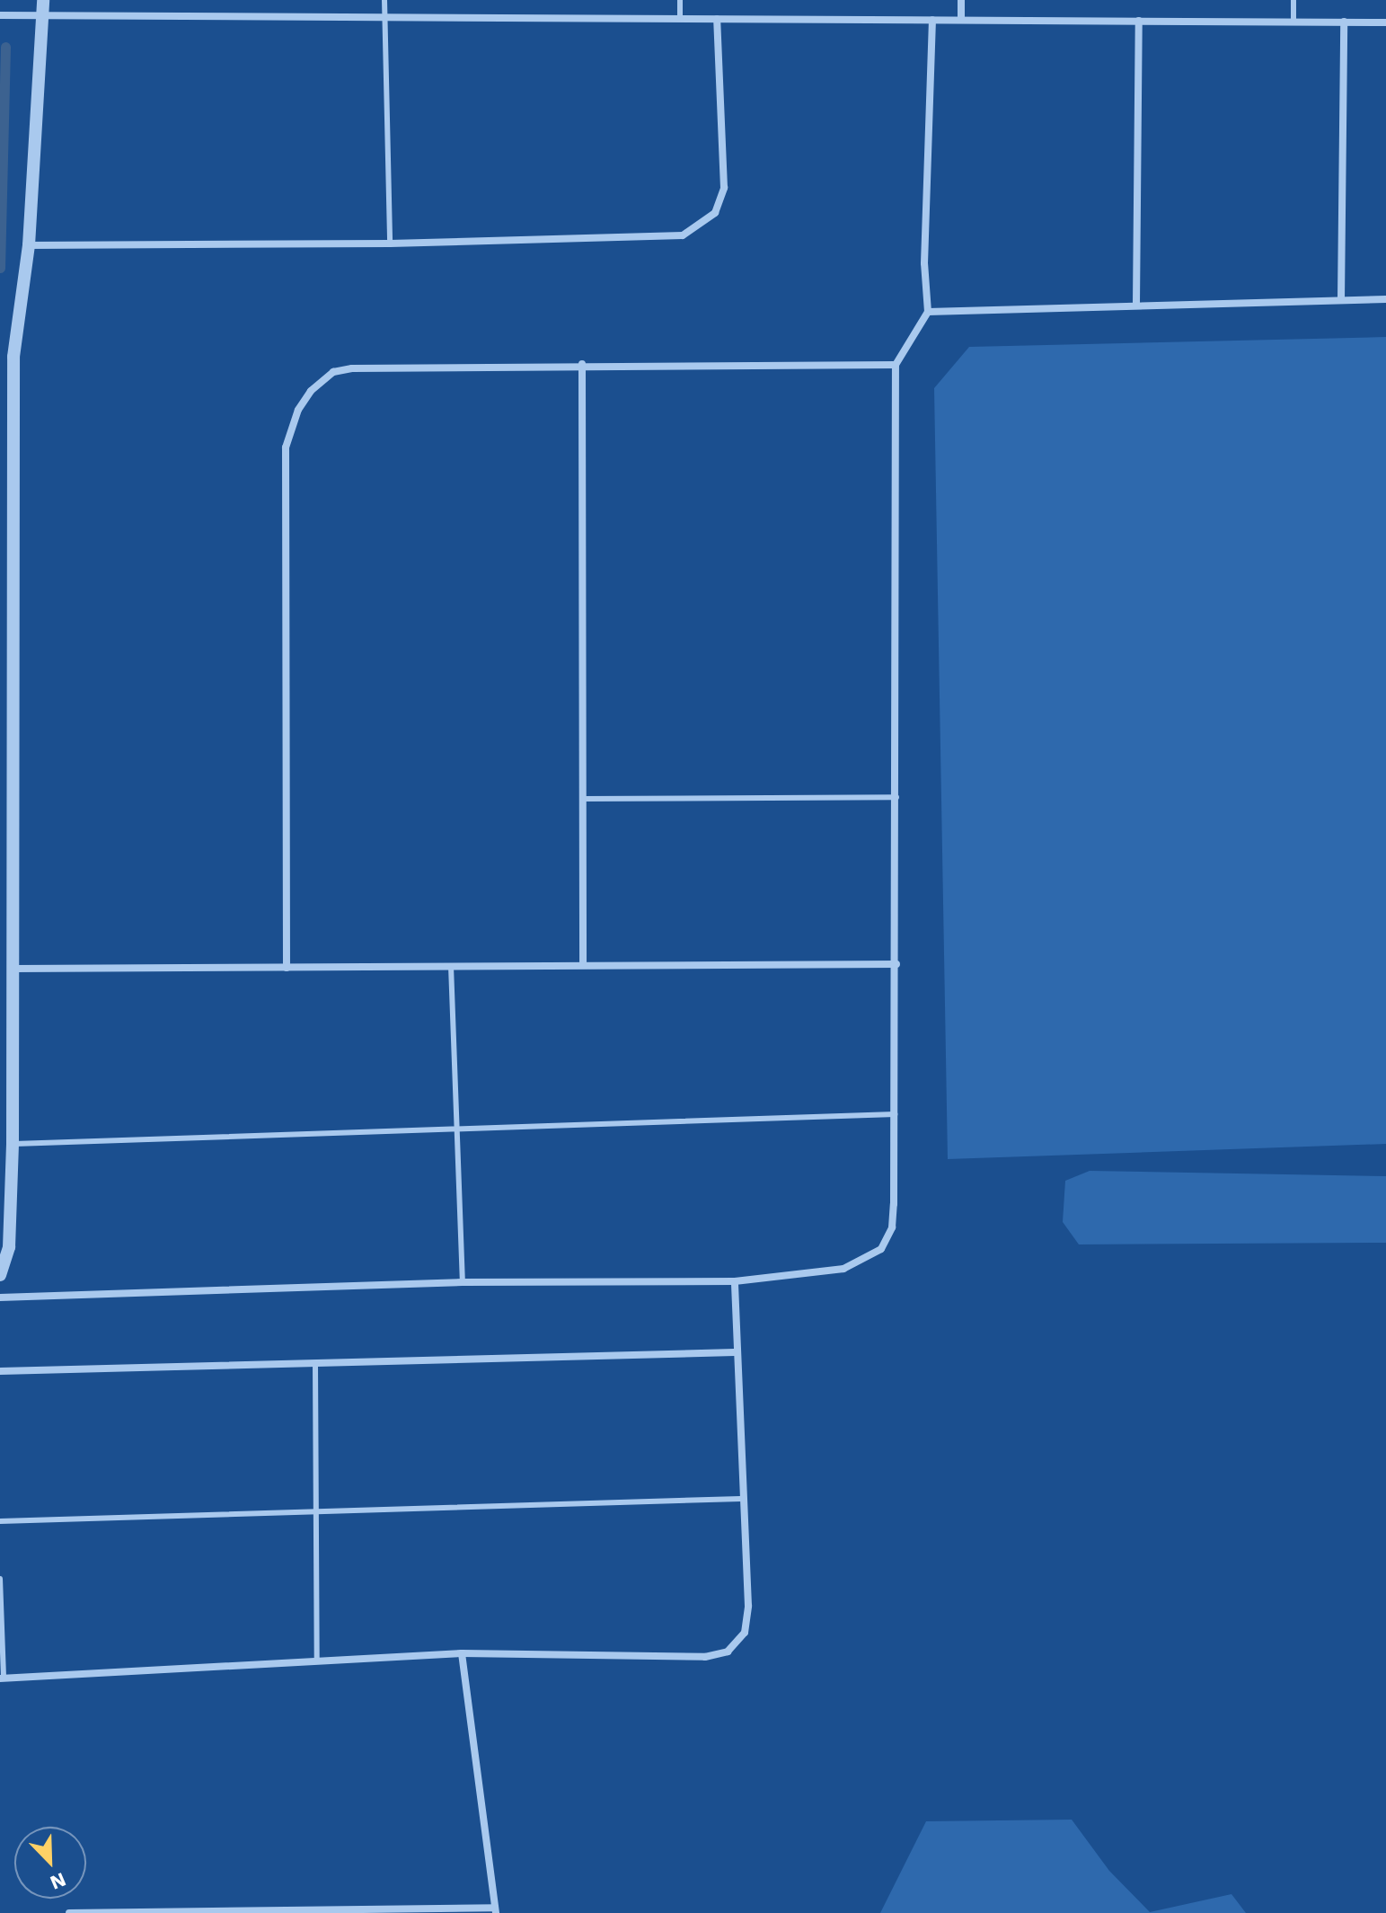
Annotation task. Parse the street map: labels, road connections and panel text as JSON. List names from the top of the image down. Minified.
{"north":"bottom right"}
